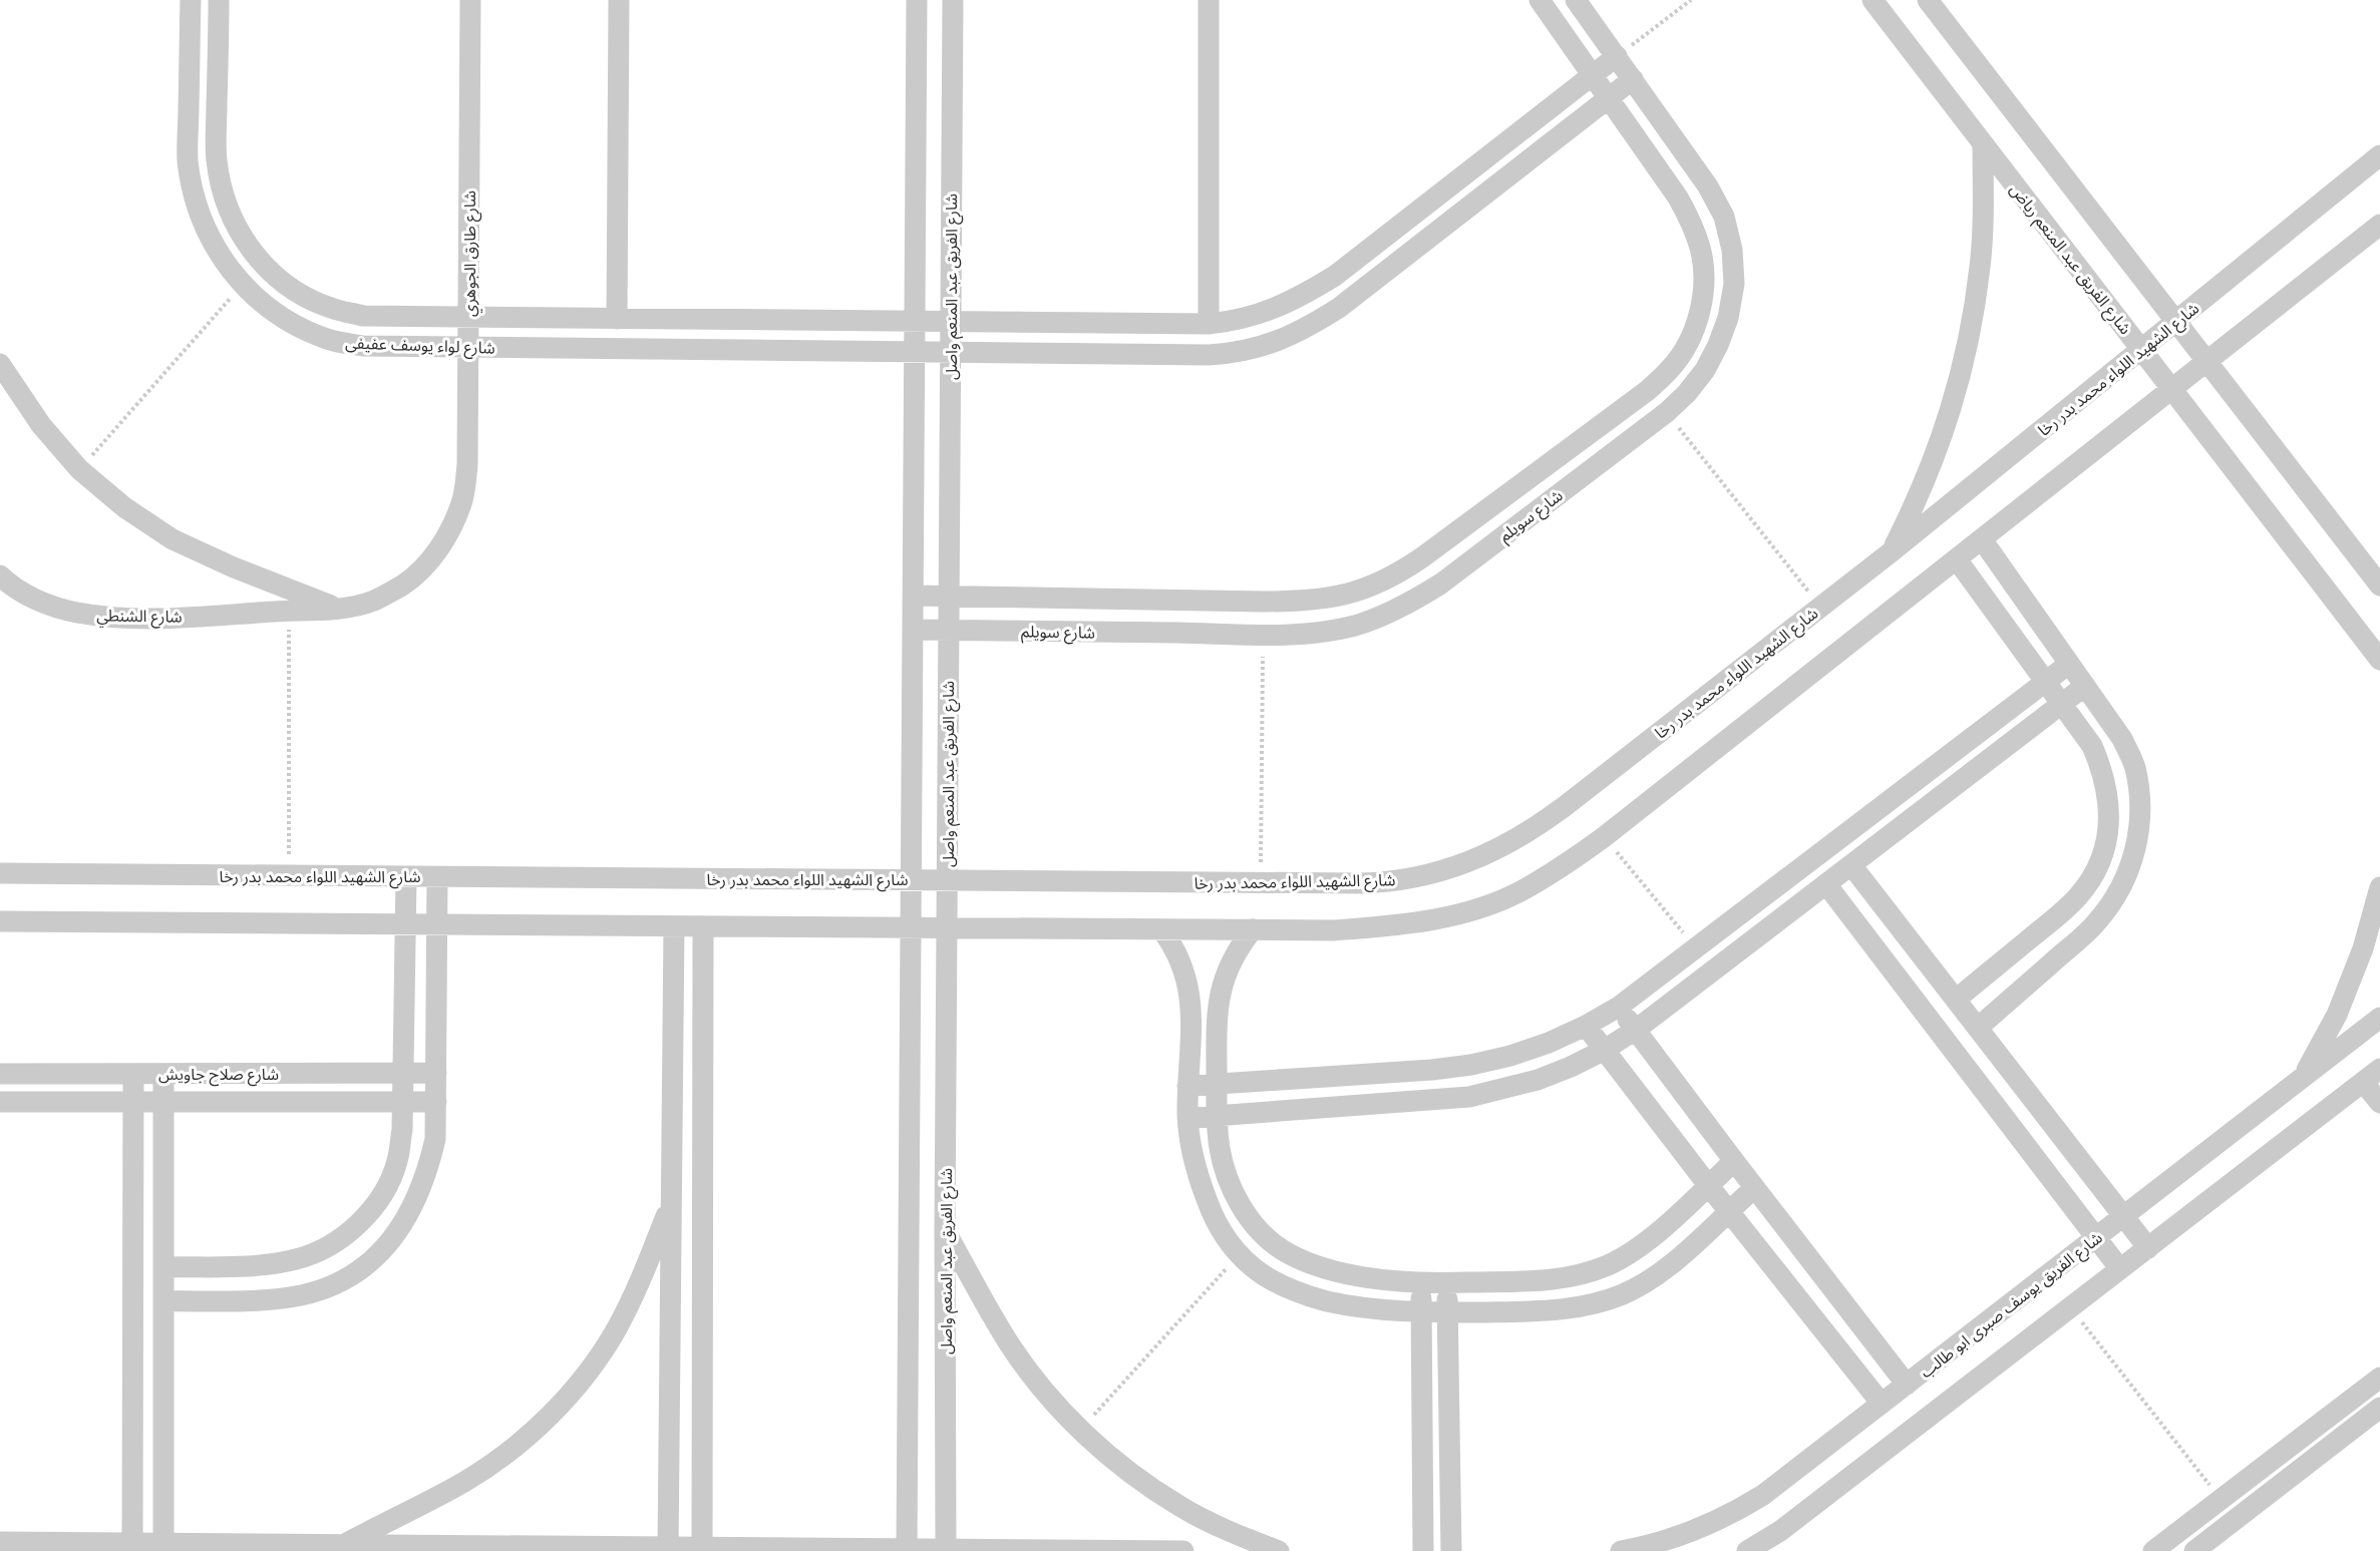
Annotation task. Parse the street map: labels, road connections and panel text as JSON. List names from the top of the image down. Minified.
{"streets":{"street":["شارع طارق الجوهري","شارع الفريق عبد المنعم رياض","شارع الفريق عبد المنعم واصل","شارع لواء يوسف عفيفى","شارع الشهيد اللواء محمد بدر رخا","شارع سويلم","شارع الشنطي","شارع صلاح جاويش","شارع الفريق يوسف صبرى ابو طالب"]},"crossings":[["شارع طارق الجوهري","شارع لواء يوسف عفيفى"],["شارع طارق الجوهري","شارع الشنطي"],["شارع الفريق عبد المنعم رياض","شارع الشهيد اللواء محمد بدر رخا"],["شارع الفريق عبد المنعم واصل","شارع لواء يوسف عفيفى"],["شارع الفريق عبد المنعم واصل","شارع الشهيد اللواء محمد بدر رخا"],["شارع الفريق عبد المنعم واصل","شارع سويلم"],["شارع لواء يوسف عفيفى","شارع سويلم"]]}
